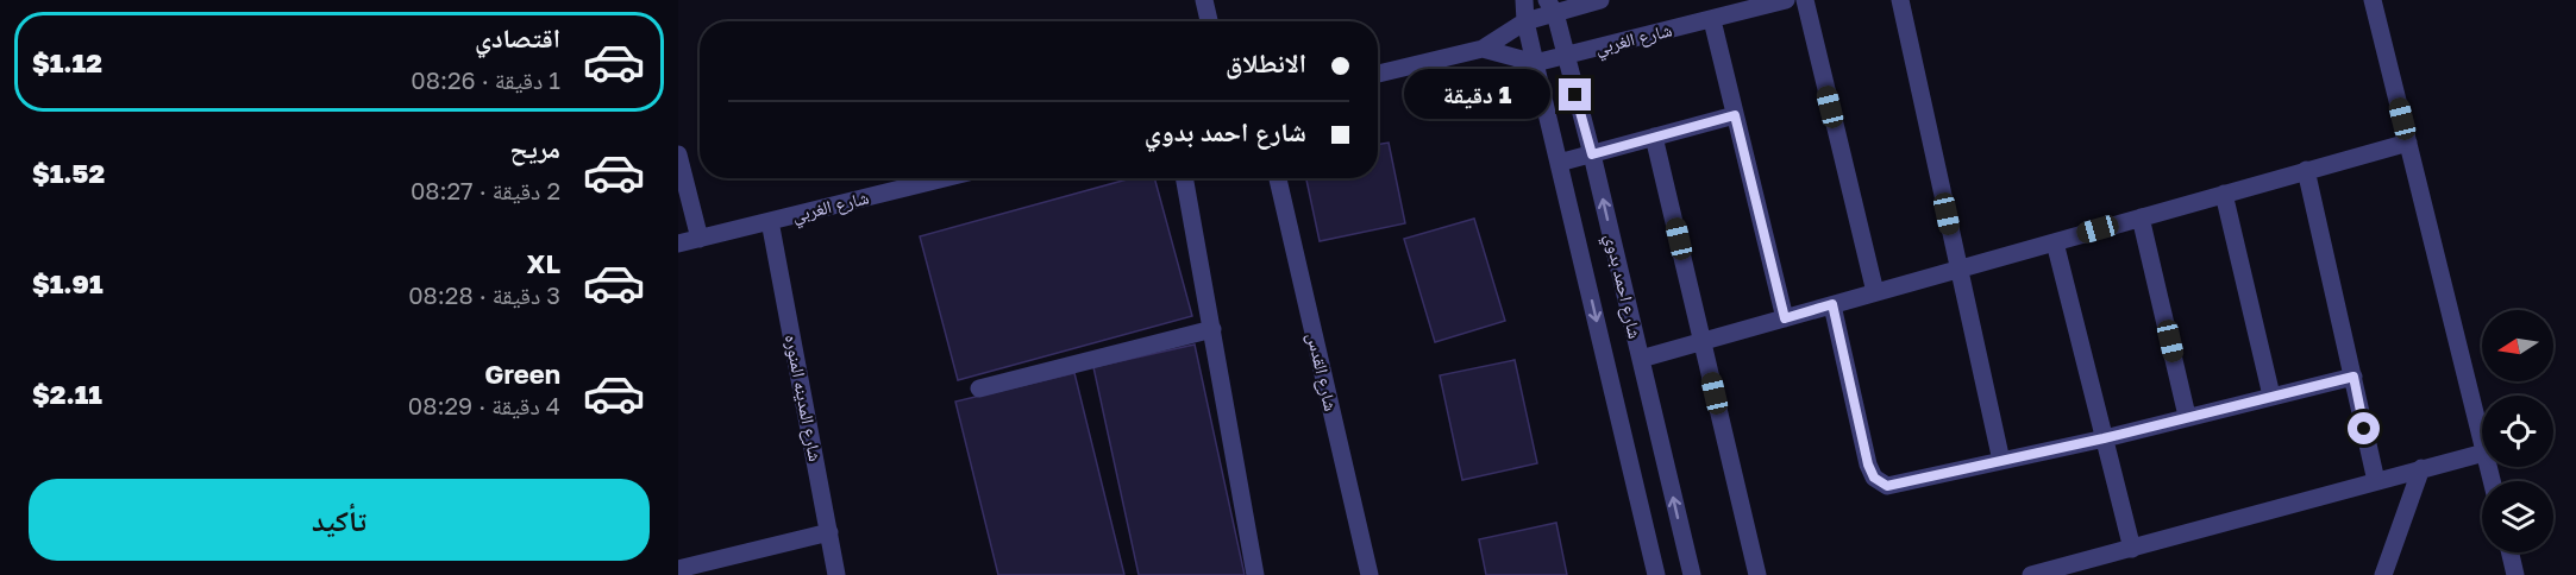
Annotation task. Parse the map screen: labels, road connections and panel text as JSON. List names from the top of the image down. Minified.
{"streets":{"street":["شارع الغربي","شارع احمد بدوي","شارع القدس","شارع المدينه المنوره"]},"crossings":[["شارع الغربي","شارع احمد بدوي"],["شارع الغربي","شارع المدينه المنوره"]],"north":"left","page":{"list":[{"name":"اقتصادي","note":"1 دقيقة · 08:26","value":"$1.12"},{"name":"مريح","note":"2 دقيقة · 08:27","value":"$1.52"},{"name":"XL","note":"3 دقيقة · 08:28","value":"$1.91"},{"name":"Green","note":"4 دقيقة · 08:29","value":"$2.11"}],"banner":["الانطلاق","شارع احمد بدوي"],"bubble":"1 دقيقة","buttons":"تأكيد"}}
